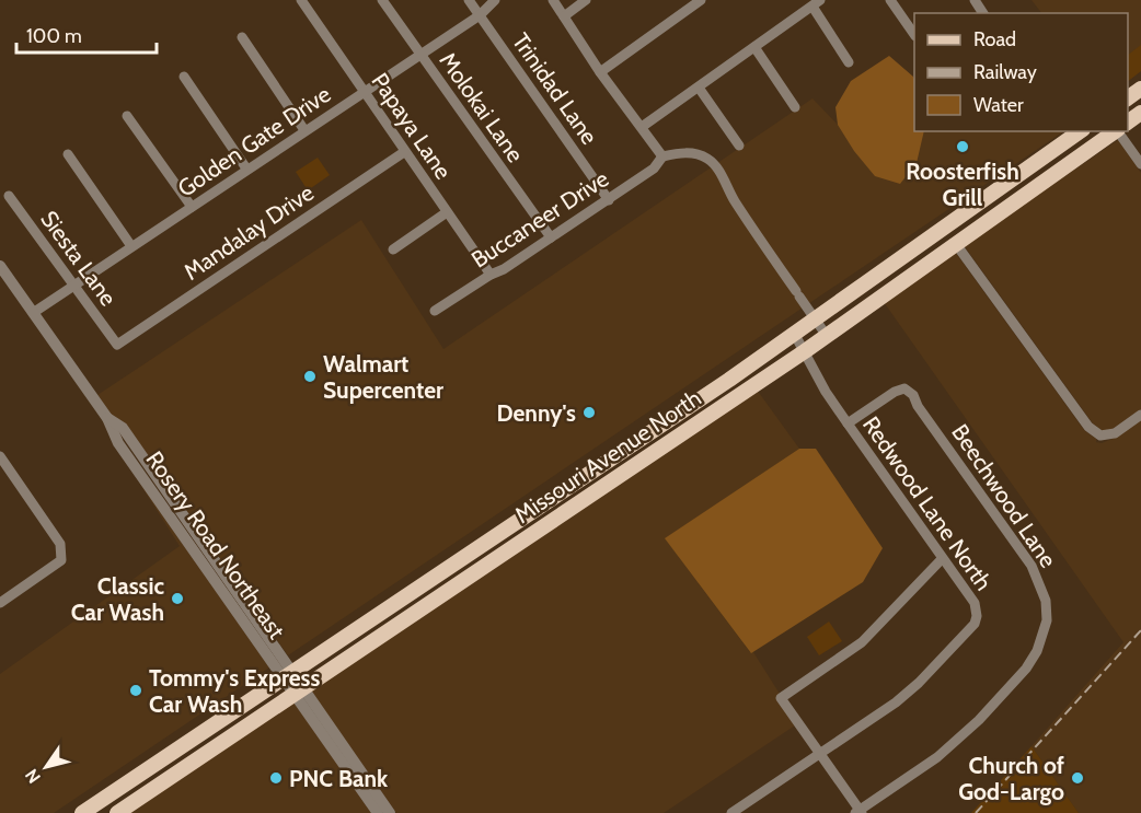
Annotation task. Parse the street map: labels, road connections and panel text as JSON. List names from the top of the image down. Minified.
{"streets":{"main road":["Missouri Avenue North"],"street":["Trinidad Lane","Molokai Lane","Papaya Lane","Golden Gate Drive","Buccaneer Drive","Mandalay Drive","Siesta Lane","Beechwood Lane","Redwood Lane North","Rosery Road Northeast"]},"crossings":[["Trinidad Lane","Golden Gate Drive"],["Trinidad Lane","Buccaneer Drive"],["Molokai Lane","Golden Gate Drive"],["Molokai Lane","Buccaneer Drive"],["Papaya Lane","Golden Gate Drive"],["Papaya Lane","Buccaneer Drive"],["Papaya Lane","Mandalay Drive"],["Golden Gate Drive","Siesta Lane"],["Golden Gate Drive","Rosery Road Northeast"],["Mandalay Drive","Siesta Lane"],["Missouri Avenue North","Redwood Lane North"],["Missouri Avenue North","Rosery Road Northeast"],["Beechwood Lane","Redwood Lane North"]],"places":["Roosterfish Grill","Walmart Supercenter","Denny's","Classic Car Wash","Tommy's Express Car Wash","PNC Bank","Church of God-Largo"],"legend":["Road","Railway","Water"],"scale_bar":"100 m","north":"bottom left"}
